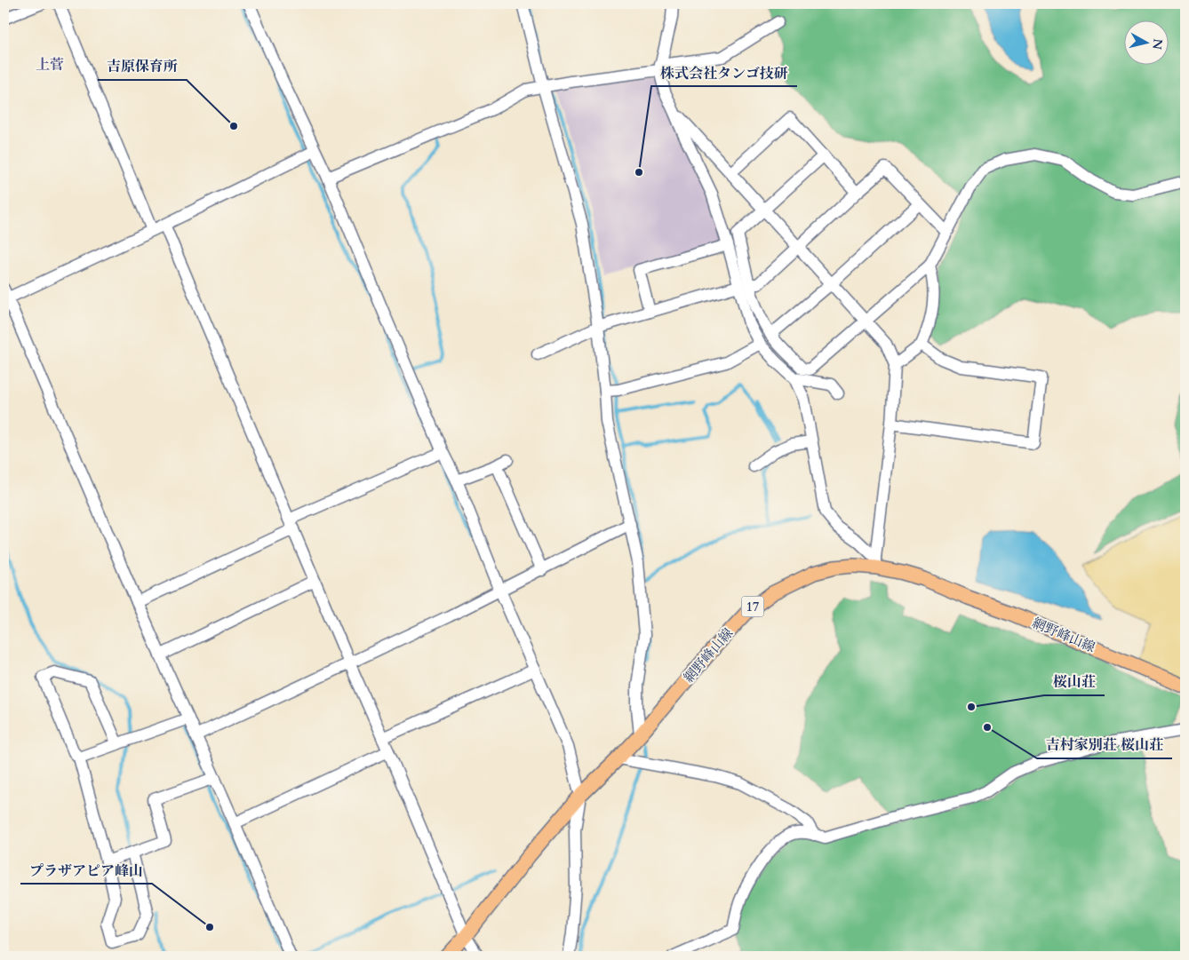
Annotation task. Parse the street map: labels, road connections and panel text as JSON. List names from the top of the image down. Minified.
{"streets":{"main road":["17","網野峰山線"]},"districts":["上菅"],"places":["吉原保育所","株式会社タンゴ技研","桜山荘","吉村家別荘 桜山荘","プラザアピア峰山"],"north":"right"}
